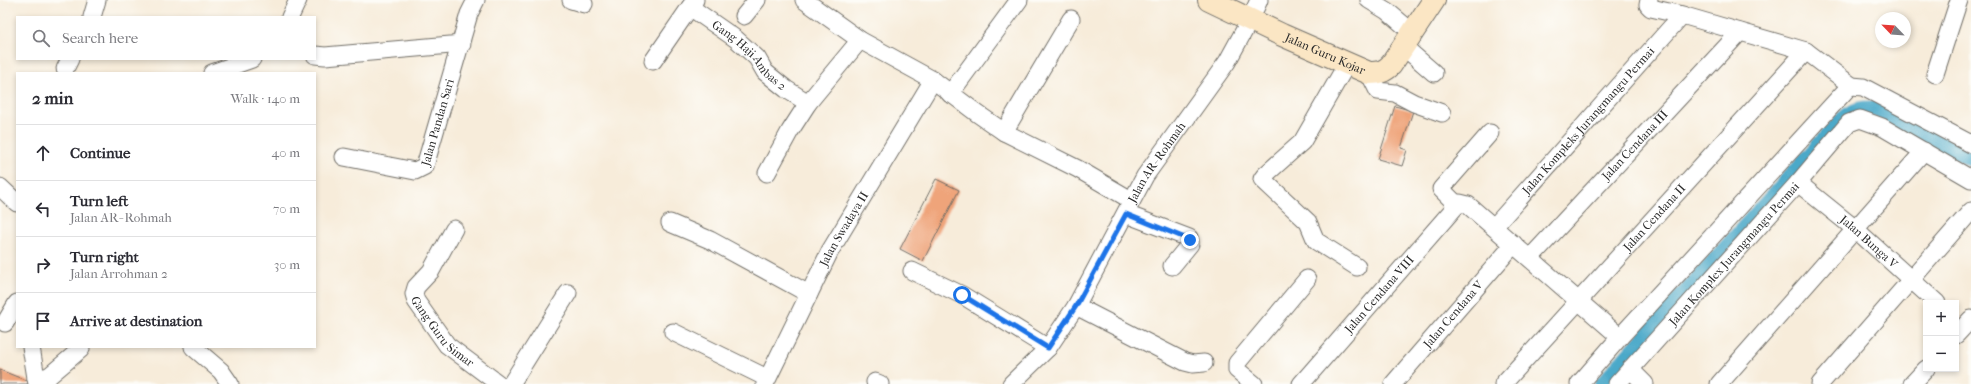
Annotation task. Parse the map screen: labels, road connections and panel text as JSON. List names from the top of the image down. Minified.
{"streets":{"street":["Jalan Guru Kojar","Gang Haji Ambas 2","Jalan Kompleks Jurangmangu Permai","Jalan Pandan Sari","Jalan Cendana III","Jalan AR- Rohmah","Jalan Cendana II","Jalan Swadaya II","Jalan Bunga V","Jalan Komplex Jurangmangu Permai","Jalan Cendana VIII","Jalan Cendana V","Gang Guru Simar"]},"crossings":[["Jalan Guru Kojar","Jalan AR- Rohmah"],["Jalan Bunga V","Jalan Komplex Jurangmangu Permai"]],"north":"top left","page":{"search":"Search here","heading":["2 min","Walk · 140 m"],"list":[["Continue","40 m"],["Turn left","Jalan AR- Rohmah","70 m"],["Turn right","Jalan Arrohman 2","30 m"],"Arrive at destination"],"map_buttons":["+","−"]}}
